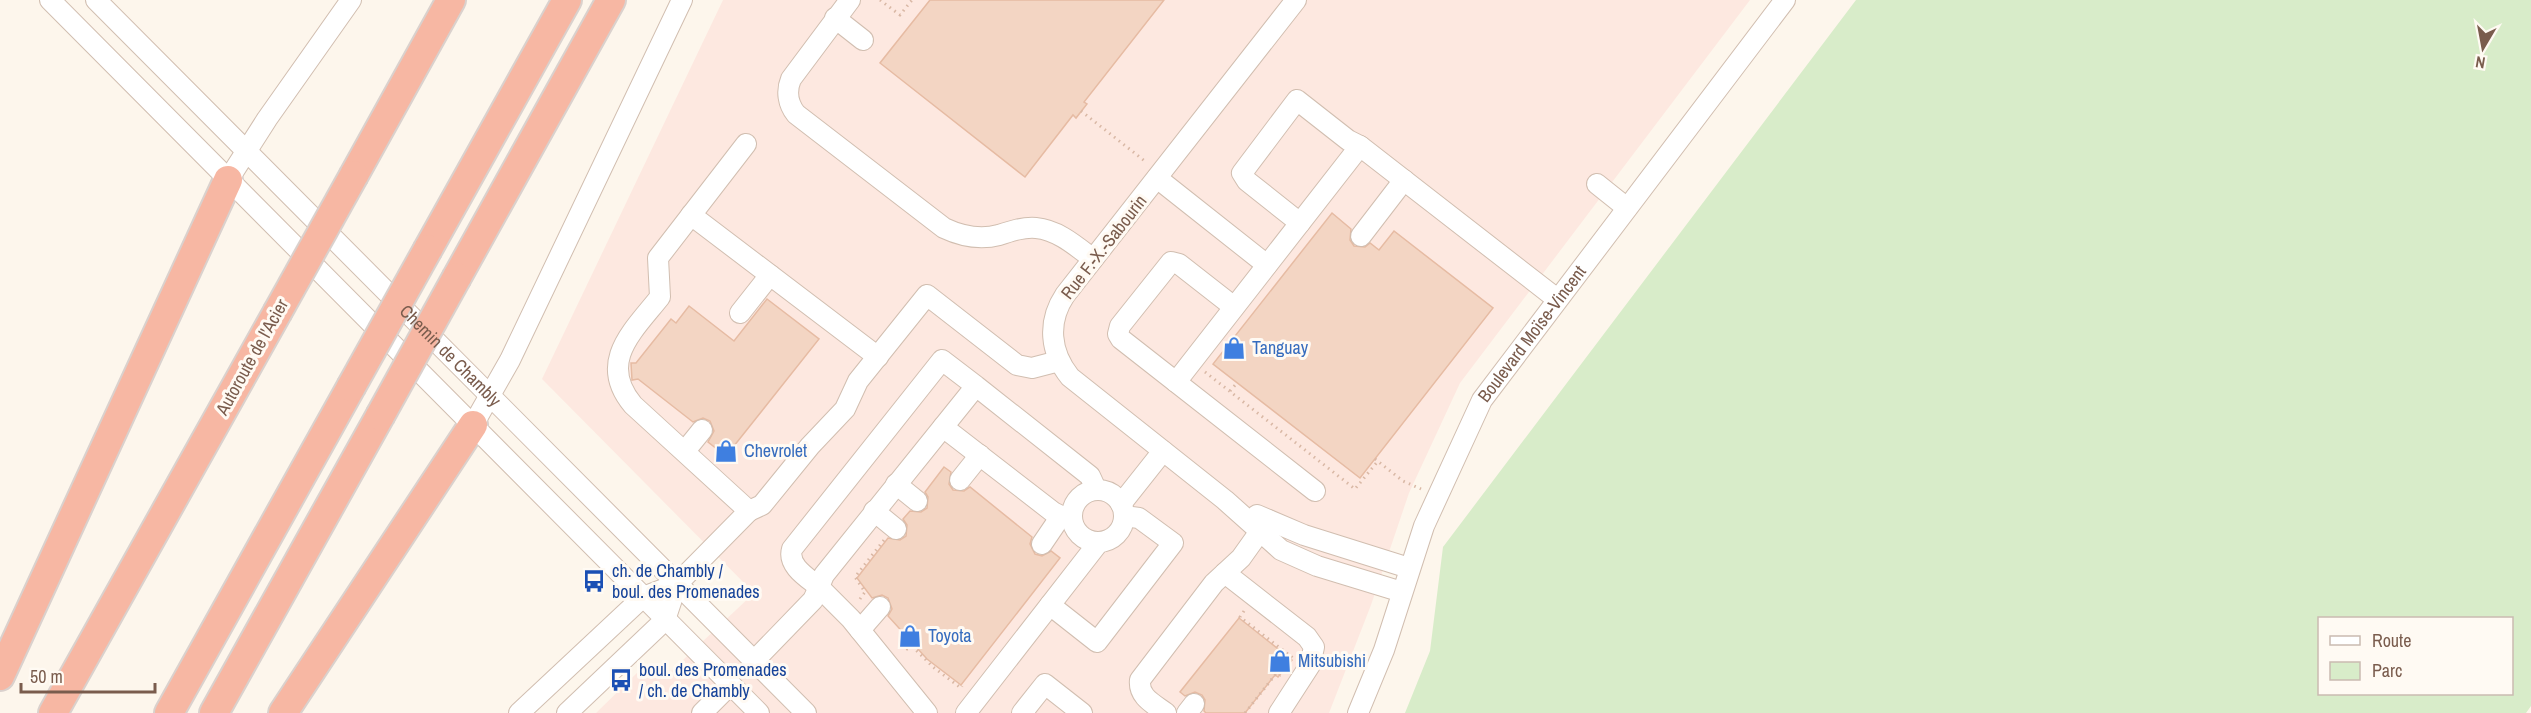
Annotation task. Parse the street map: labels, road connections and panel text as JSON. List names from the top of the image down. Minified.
{"streets":{"highway":["Autoroute de l'Acier"],"street":["Rue F.-X.-Sabourin","Boulevard Moïse-Vincent","Chemin de Chambly"]},"places":{"shop":["Tanguay","Chevrolet","Toyota","Mitsubishi"],"bus stop":["ch. de Chambly / boul. des Promenades","boul. des Promenades / ch. de Chambly"]},"legend":["Route","Parc"],"scale_bar":"50 m","north":"bottom"}
